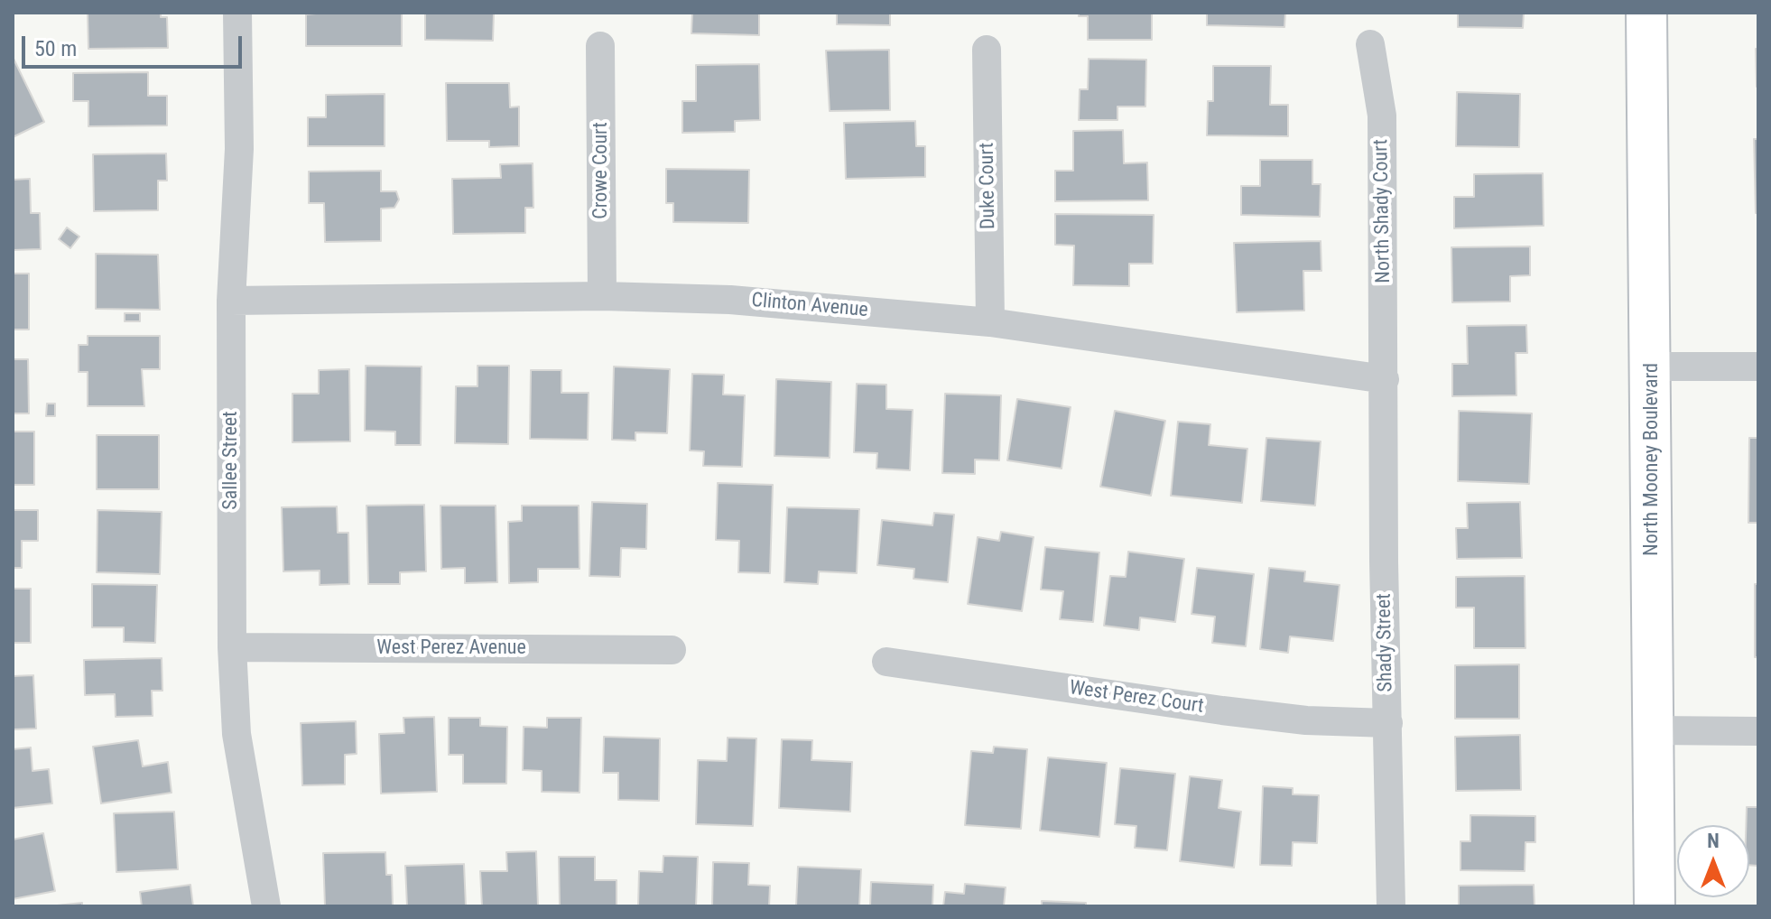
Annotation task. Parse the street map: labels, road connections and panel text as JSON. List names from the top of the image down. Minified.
{"streets":{"street":["Crowe Court","Duke Court","North Shady Court","Clinton Avenue","North Mooney Boulevard","Sallee Street","Shady Street","West Perez Avenue","West Perez Court"]},"crossings":[["Crowe Court","Clinton Avenue"],["Duke Court","Clinton Avenue"],["North Shady Court","Clinton Avenue"],["North Shady Court","Shady Street"],["Clinton Avenue","Sallee Street"],["Clinton Avenue","Shady Street"],["Sallee Street","West Perez Avenue"],["Shady Street","West Perez Court"]],"scale_bar":"50 m","north":"top"}
